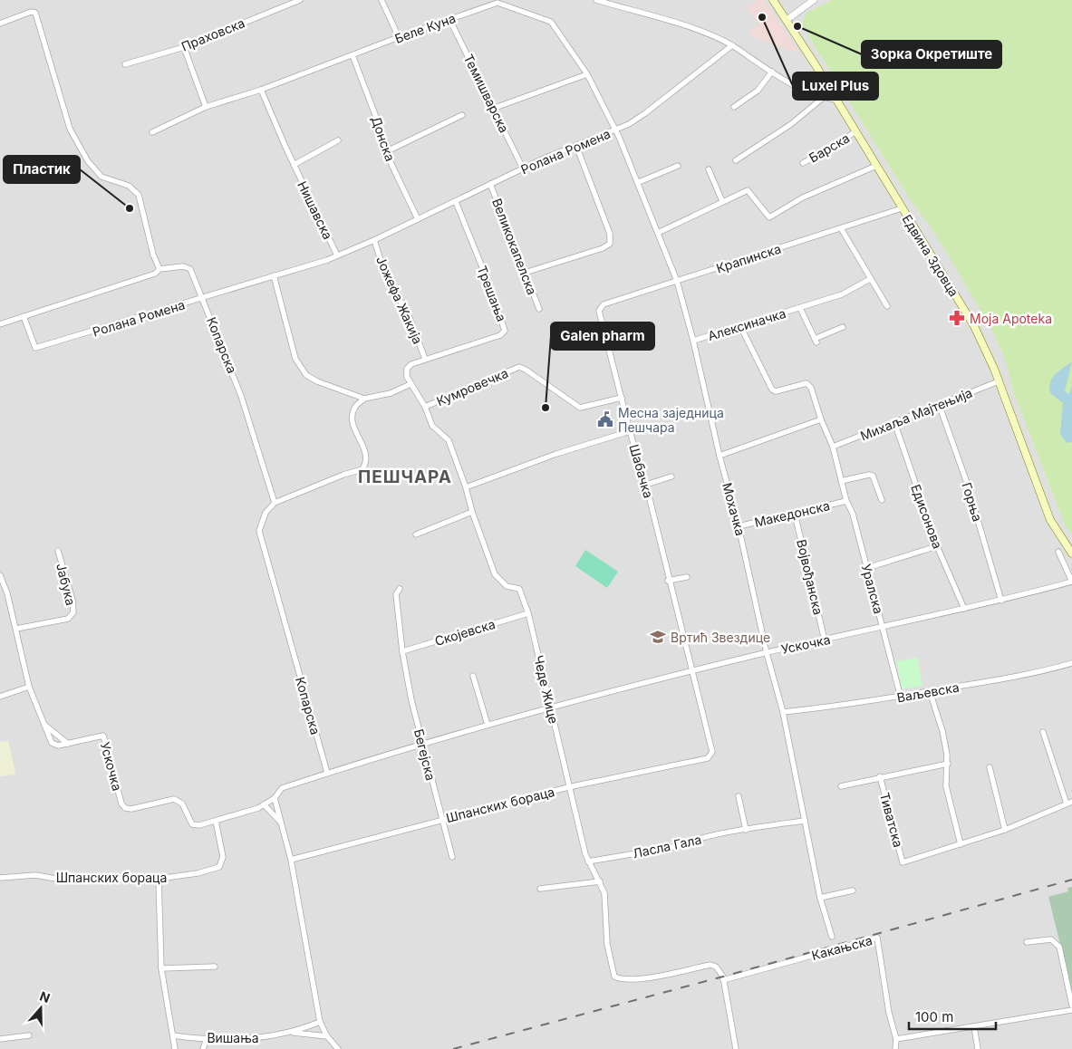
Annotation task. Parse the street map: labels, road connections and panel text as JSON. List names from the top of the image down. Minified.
{"streets":{"main road":["Едвина Здовца"],"street":["Беле Куна","Праховска","Темишварска","Донска","Барска","Ролана Ромена","Нишавска","Великокапелска","Крапинска","Трешања","Јожефа Жакија","Алексиначка","Копарска","Кумровечка","Михаља Мајтењија","Шабачка","Горња","Мохачка","Македонска","Едисонова","Војвођанска","Јабука","Уралска","Скојевска","Ускочка","Чеде Жице","Ваљевска","Бегејска","Шпанских бораца","Тиватска","Ласла Гала","Какањска","Вишања"]},"crossings":[["Беле Куна","Темишварска"],["Беле Куна","Донска"],["Беле Куна","Ролана Ромена"],["Беле Куна","Нишавска"],["Беле Куна","Мохачка"],["Темишварска","Ролана Ромена"],["Донска","Ролана Ромена"],["Барска","Едвина Здовца"],["Ролана Ромена","Нишавска"],["Ролана Ромена","Великокапелска"],["Ролана Ромена","Трешања"],["Ролана Ромена","Јожефа Жакија"],["Ролана Ромена","Копарска"],["Ролана Ромена","Мохачка"],["Едвина Здовца","Крапинска"],["Едвина Здовца","Михаља Мајтењија"],["Крапинска","Шабачка"],["Крапинска","Мохачка"],["Трешања","Јожефа Жакија"],["Алексиначка","Мохачка"],["Алексиначка","Уралска"],["Копарска","Ускочка"],["Кумровечка","Шабачка"],["Кумровечка","Чеде Жице"],["Михаља Мајтењија","Горња"],["Михаља Мајтењија","Едисонова"],["Михаља Мајтењија","Уралска"],["Шабачка","Ускочка"],["Шабачка","Шпанских бораца"],["Горња","Ускочка"],["Мохачка","Македонска"],["Мохачка","Ускочка"],["Мохачка","Ваљевска"],["Мохачка","Ласла Гала"],["Македонска","Војвођанска"],["Македонска","Уралска"],["Едисонова","Ускочка"],["Војвођанска","Ускочка"],["Уралска","Ускочка"],["Уралска","Ваљевска"],["Скојевска","Чеде Жице"],["Скојевска","Бегејска"],["Ускочка","Чеде Жице"],["Ускочка","Бегејска"],["Ускочка","Шпанских бораца"],["Чеде Жице","Шпанских бораца"],["Чеде Жице","Ласла Гала"],["Чеде Жице","Какањска"],["Бегејска","Шпанских бораца"]],"districts":["ПЕШЧАРА"],"places":{"other":["Luxel Plus","Зорка Окретиште","Пластик","Galen pharm"],"pharmacy":["Moja Apoteka"],"public building":["Месна заједница Пешчара"],"school or university":["Вртић Звездице"]},"scale_bar":"100 m","north":"top"}
